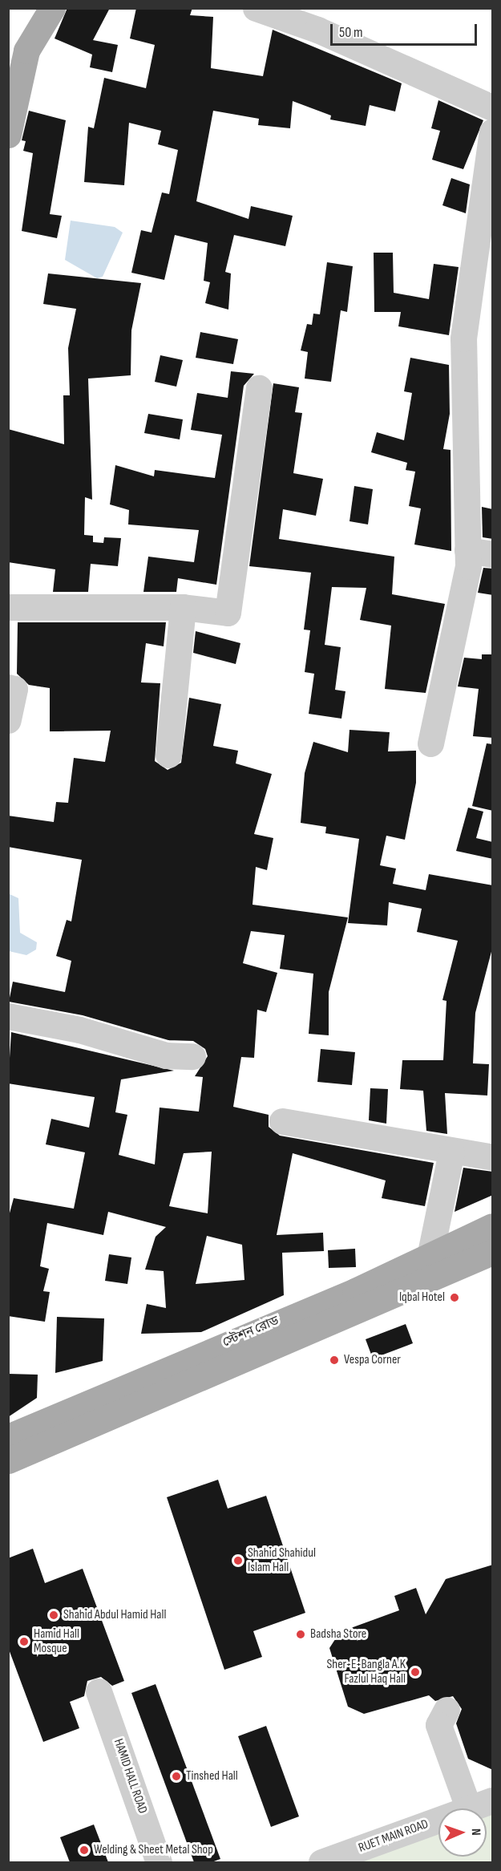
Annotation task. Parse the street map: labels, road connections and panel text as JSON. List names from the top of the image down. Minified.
{"streets":{"main road":["স্টেশন রোড"],"street":["HAMID HALL ROAD","RUET MAIN ROAD"]},"places":["Iqbal Hotel","Vespa Corner","Shahid Shahidul Islam Hall","Shahid Abdul Hamid Hall","Badsha Store","Hamid Hall Mosque","Sher-E-Bangla A.K Fazlul Haq Hall","Tinshed Hall","Welding & Sheet Metal Shop"],"scale_bar":"50 m","north":"right"}
